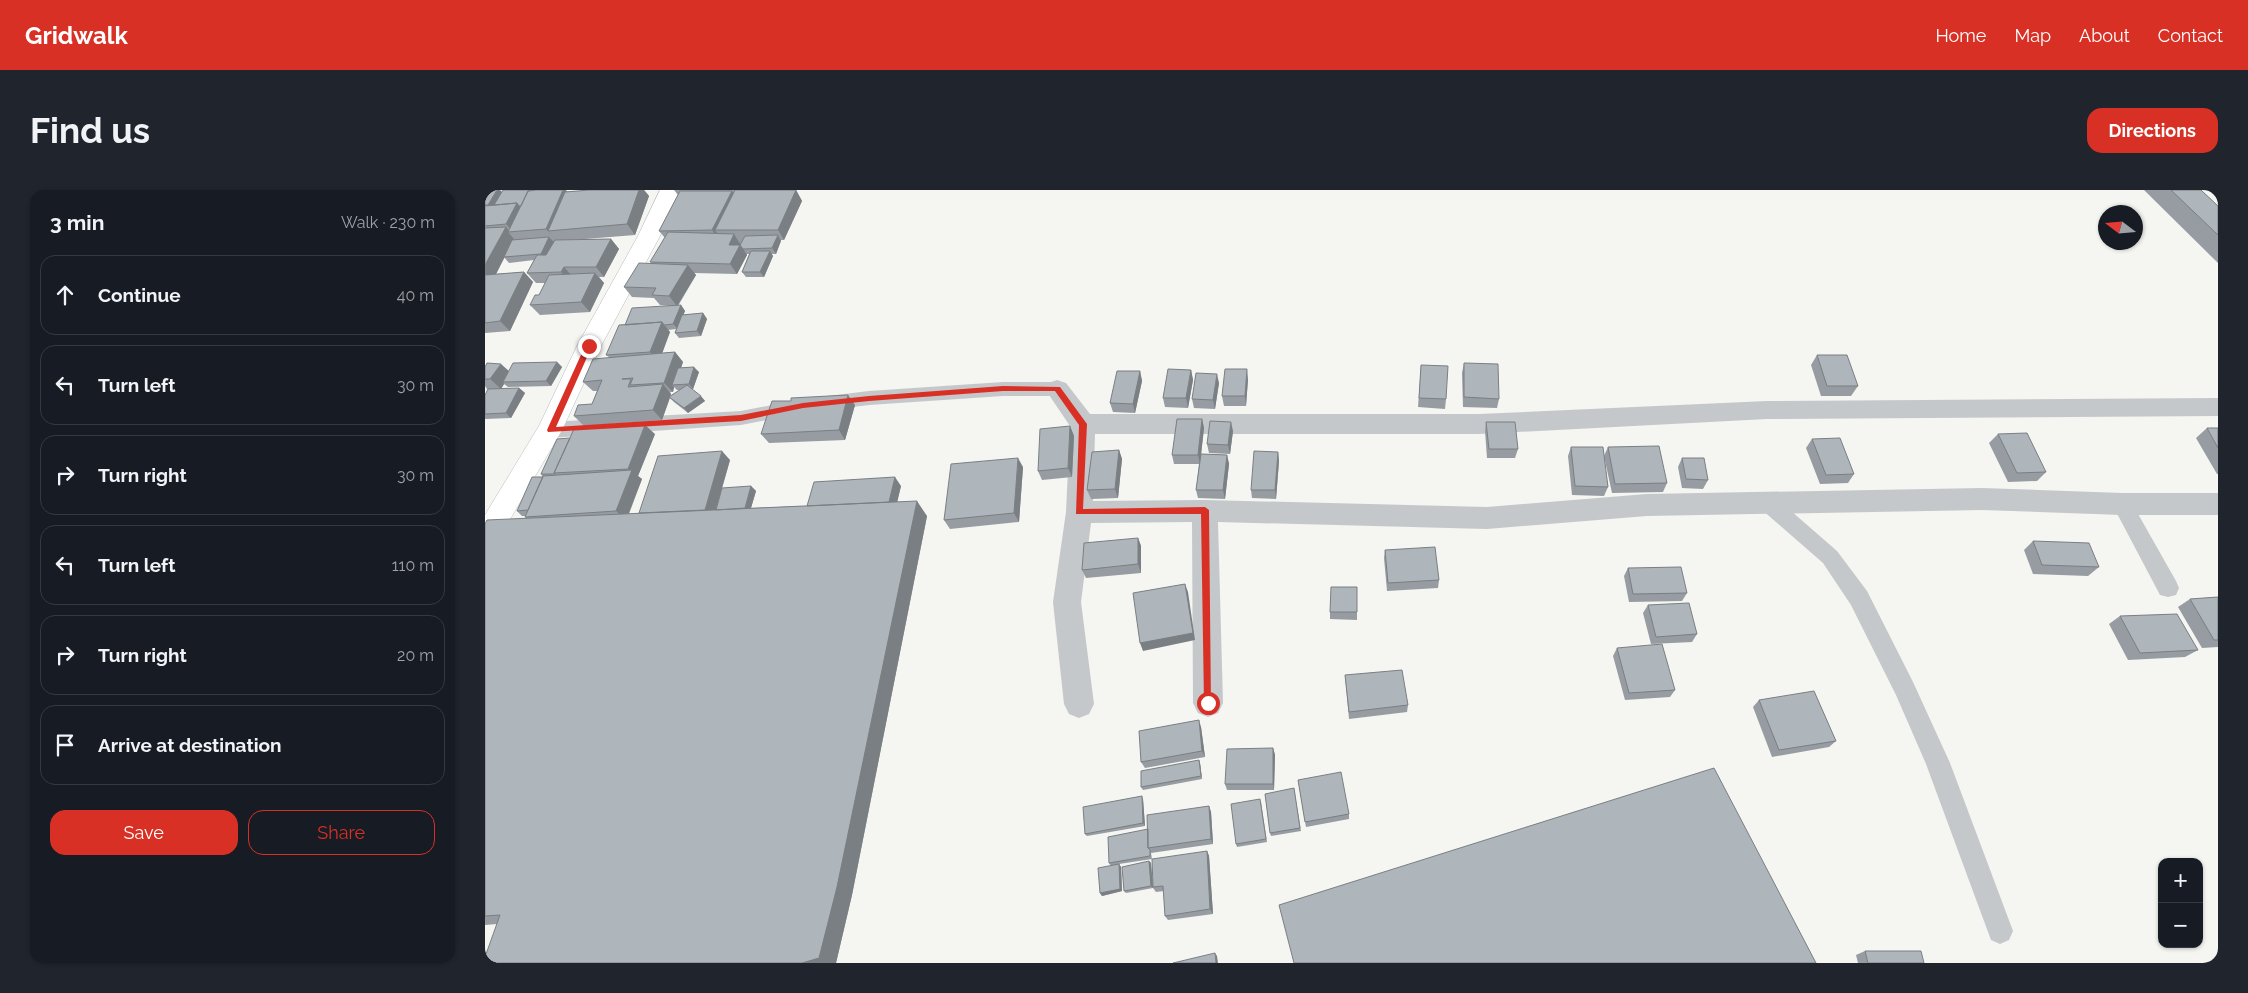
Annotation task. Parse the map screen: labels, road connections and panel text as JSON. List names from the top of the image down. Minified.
{"north":"left","page":{"header":"Gridwalk","nav":["Home","Map","About","Contact"],"buttons":["Directions",["Save","Share"]],"title":"Find us","heading":["3 min","Walk · 230 m"],"list":[["Continue","40 m"],["Turn left","30 m"],["Turn right","30 m"],["Turn left","110 m"],["Turn right","20 m"],"Arrive at destination"],"map_buttons":["+","−"]}}
